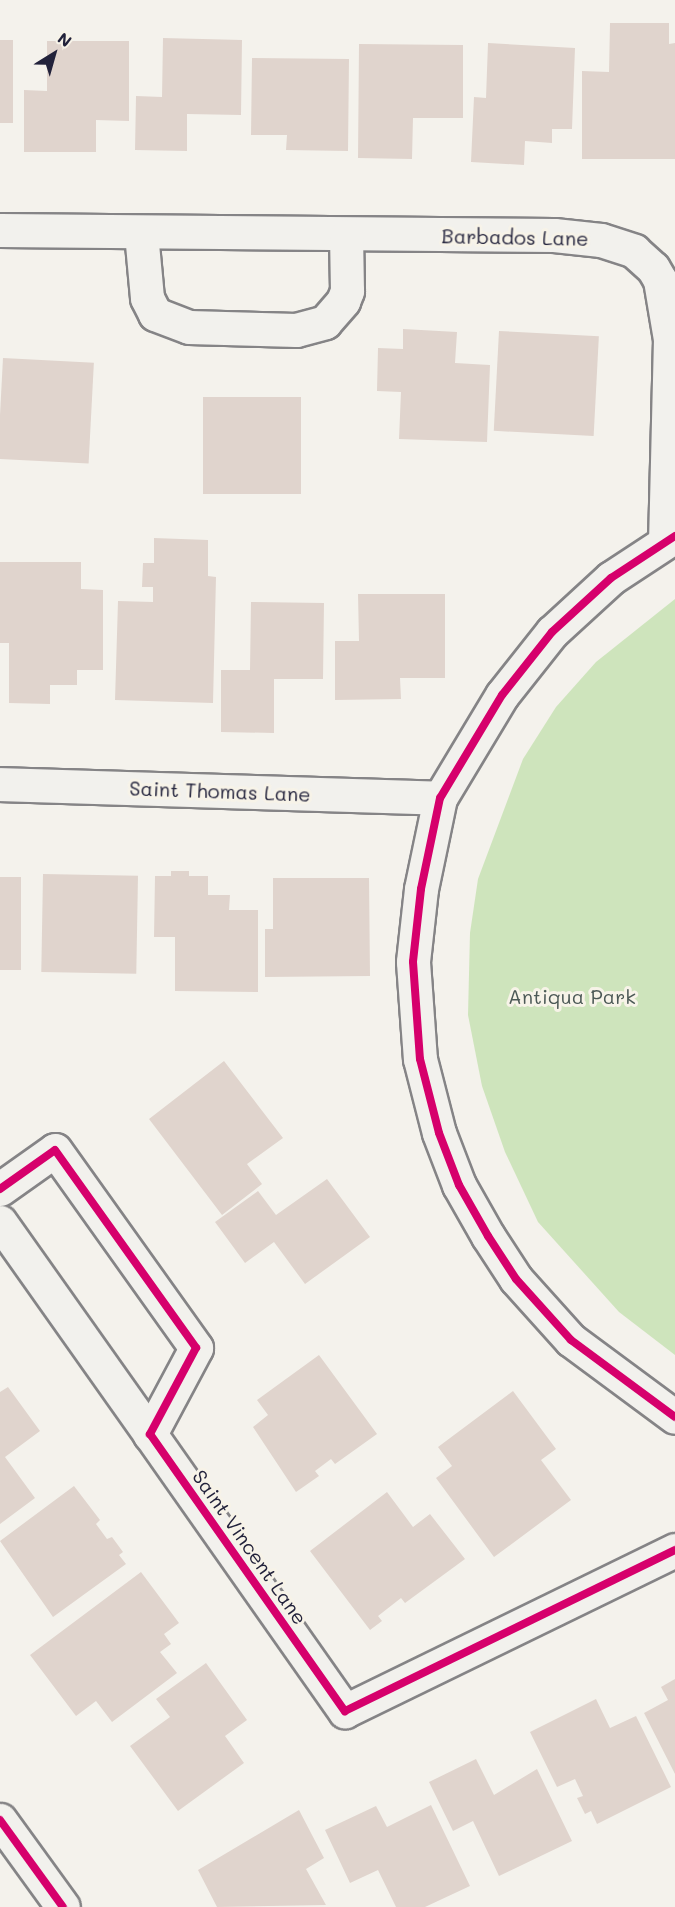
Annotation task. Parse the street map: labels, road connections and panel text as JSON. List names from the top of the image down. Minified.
{"streets":{"street":["Barbados Lane","Saint Thomas Lane","Saint Vincent Lane"]},"parks":["Antiqua Park"],"north":"top right"}
